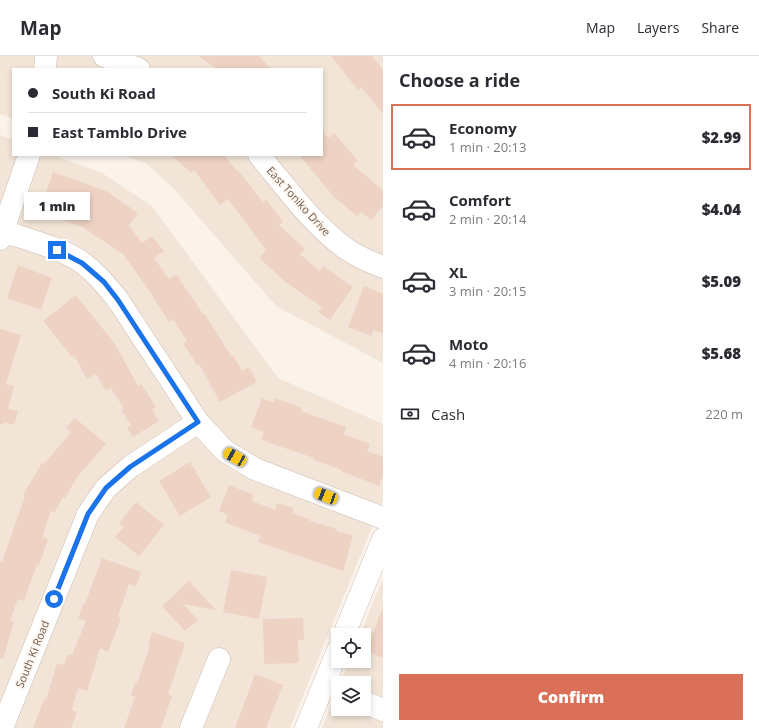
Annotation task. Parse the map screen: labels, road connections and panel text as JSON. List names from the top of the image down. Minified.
{"streets":{"street":["East Toniko Drive","South Ki Road"]},"page":{"header":"Map","nav":["Map","Layers","Share"],"heading":"Choose a ride","banner":["South Ki Road","East Tamblo Drive"],"list":[{"name":"Economy","note":"1 min · 20:13","value":"$2.99"},{"name":"Comfort","note":"2 min · 20:14","value":"$4.04"},{"name":"XL","note":"3 min · 20:15","value":"$5.09"},{"name":"Moto","note":"4 min · 20:16","value":"$5.68"}],"bubble":"1 min","pay":["Cash","220 m"],"buttons":"Confirm"}}
